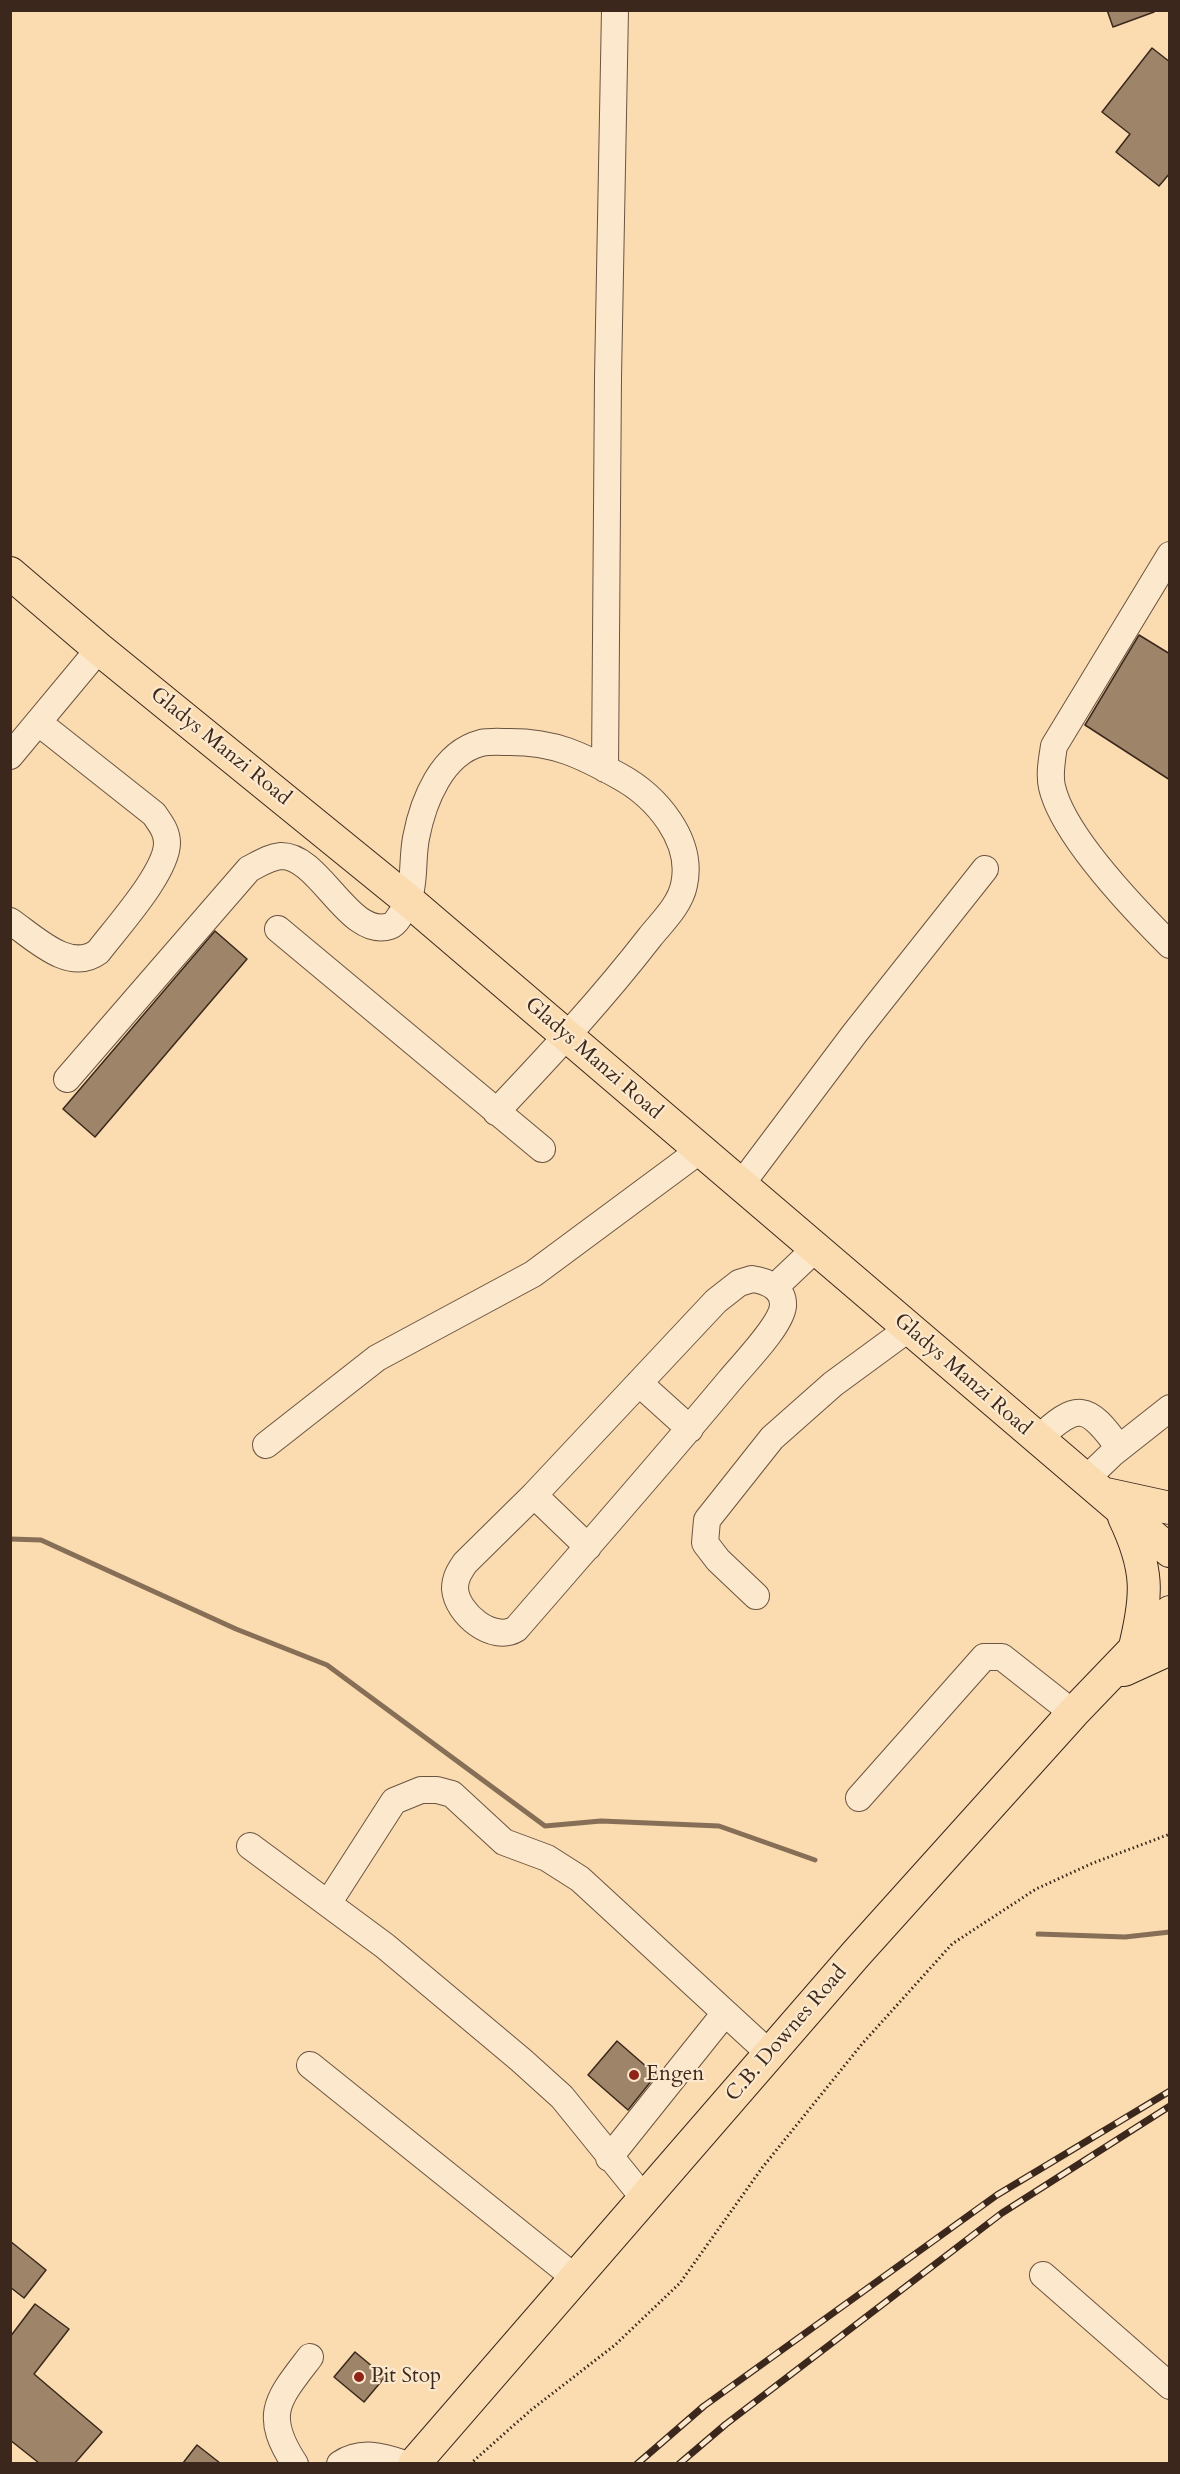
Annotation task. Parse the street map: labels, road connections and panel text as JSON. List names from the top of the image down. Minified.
{"streets":{"main road":["Gladys Manzi Road","C.B. Downes Road"]},"places":["Engen","Pit Stop"]}
